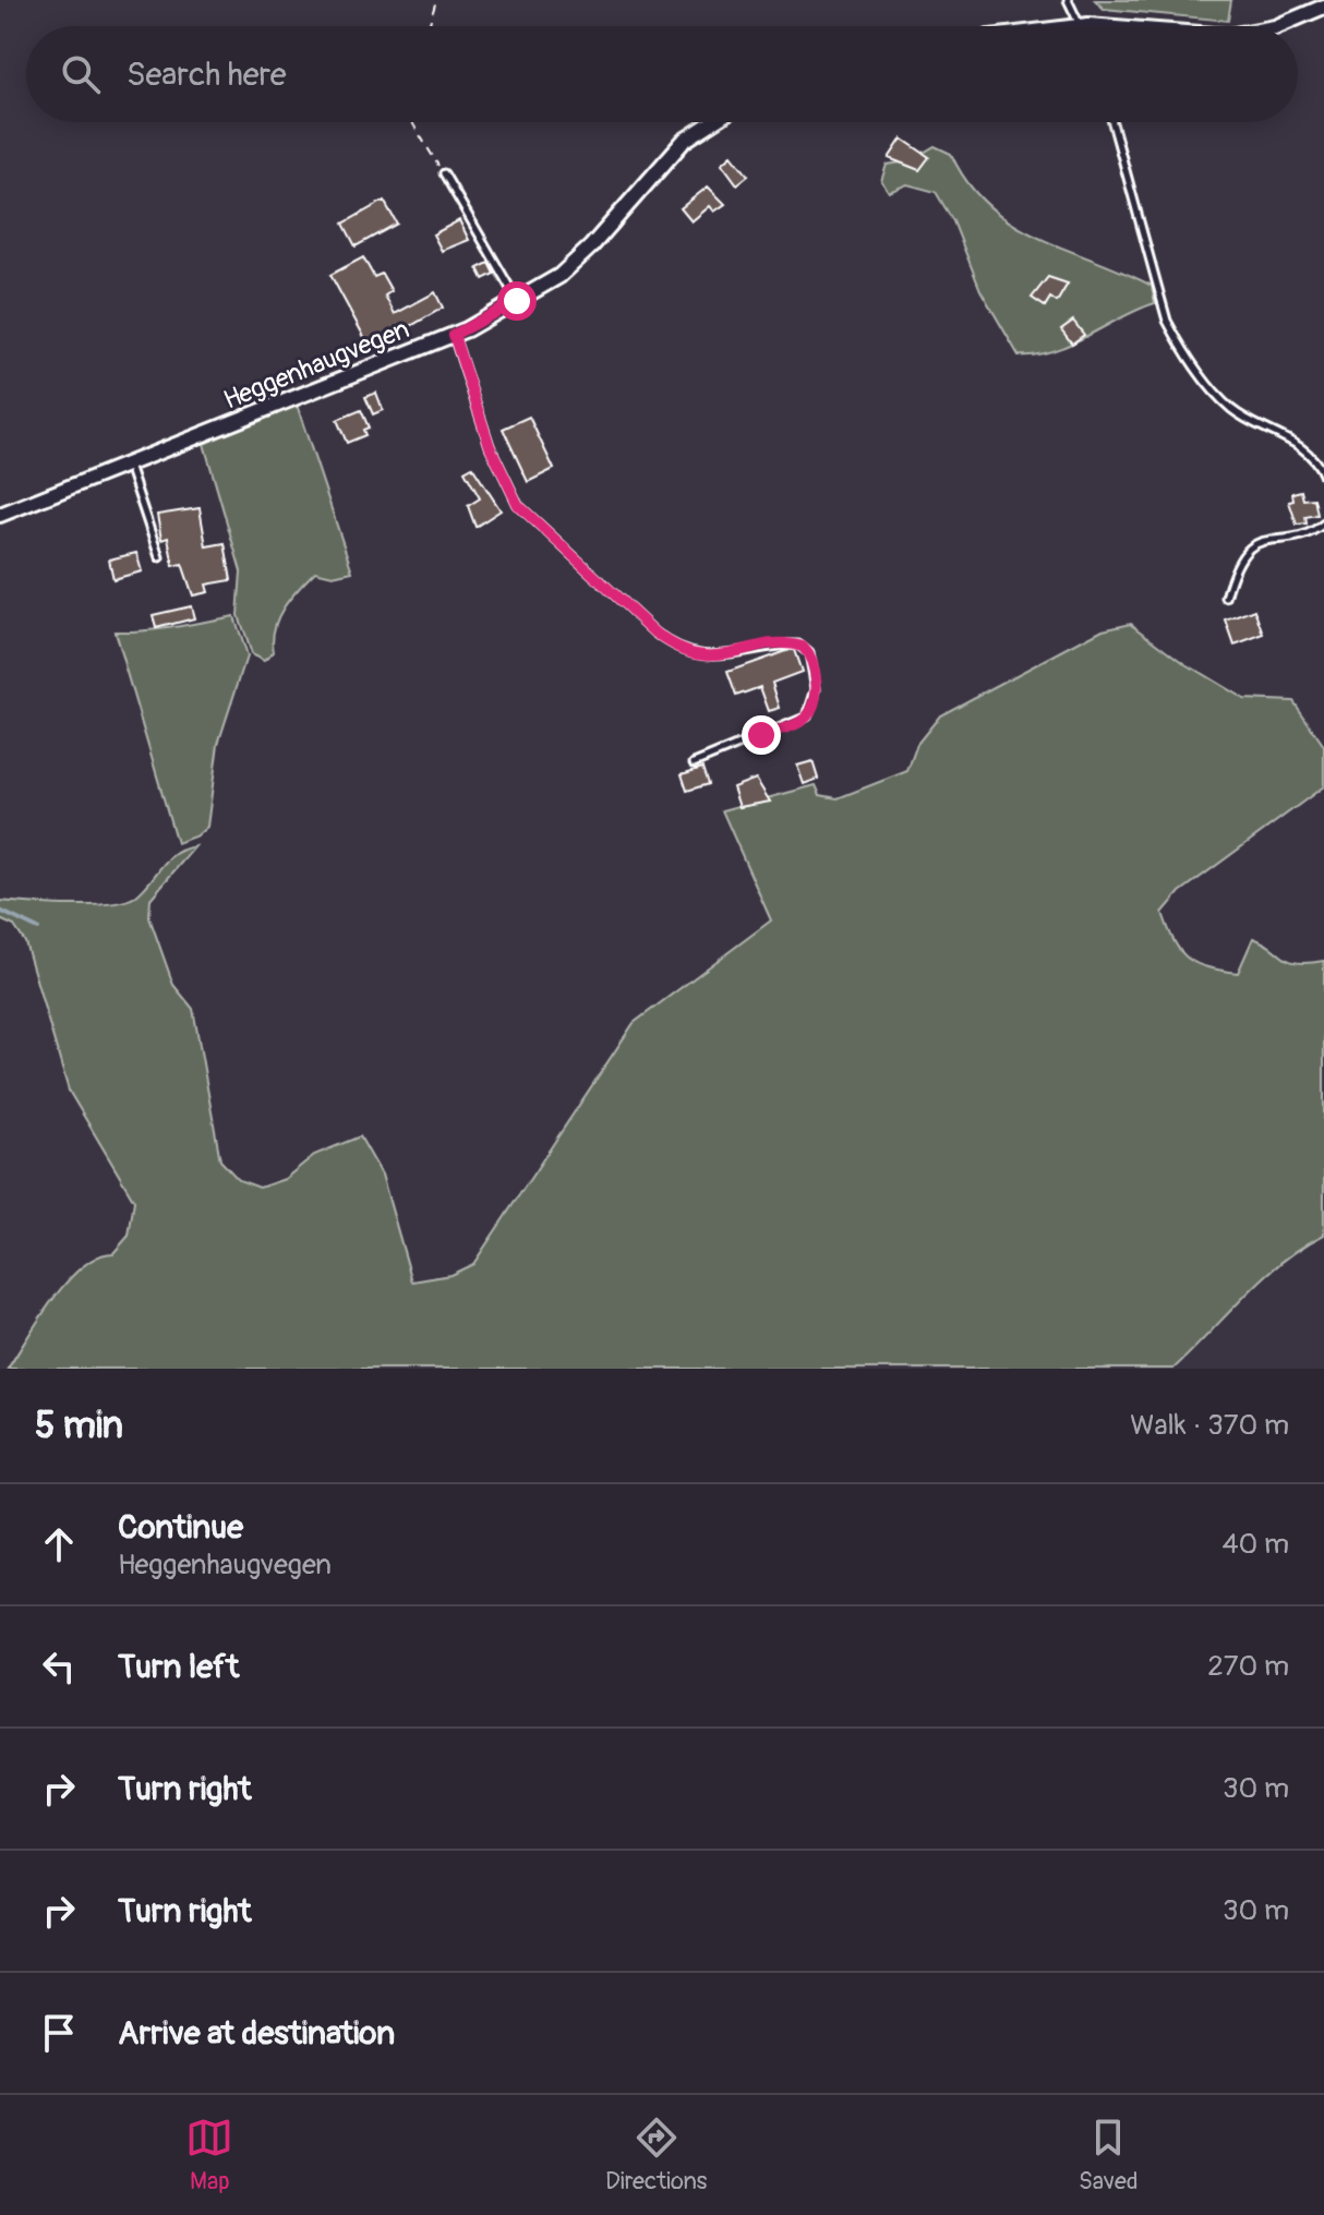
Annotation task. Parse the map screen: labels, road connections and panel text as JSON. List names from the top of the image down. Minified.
{"streets":{"street":["Heggenhaugvegen"]},"page":{"search":"Search here","heading":["5 min","Walk · 370 m"],"list":[["Continue","Heggenhaugvegen","40 m"],["Turn left","270 m"],["Turn right","30 m"],["Turn right","30 m"],"Arrive at destination"],"nav":["Map","Directions","Saved"]}}
